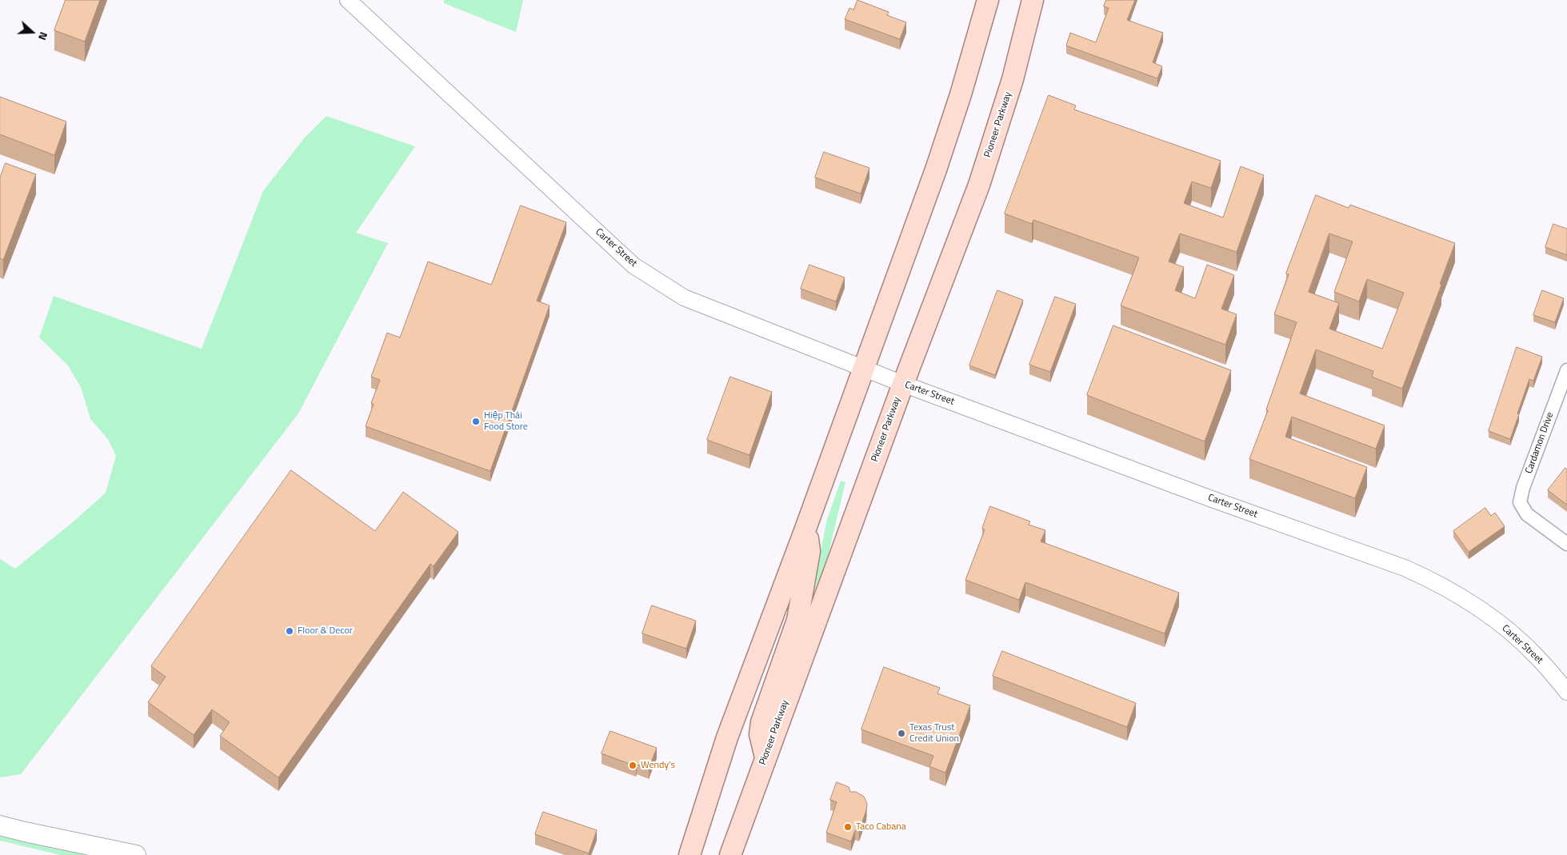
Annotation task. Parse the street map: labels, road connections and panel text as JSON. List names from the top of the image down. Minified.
{"streets":{"main road":["Pioneer Parkway"],"street":["Carter Street","Cardamon Drive"]},"crossings":[["Pioneer Parkway","Carter Street"]],"places":["Hiệp Thái Food Store","Floor & Decor","Texas Trust Credit Union","Wendy's","Taco Cabana"],"north":"right"}
